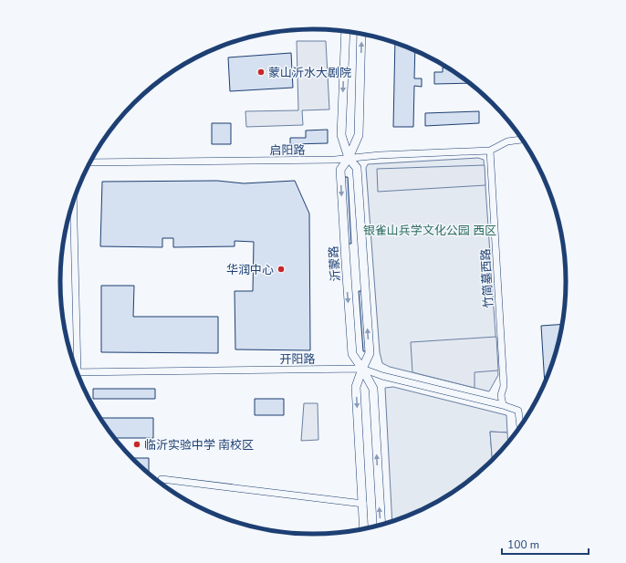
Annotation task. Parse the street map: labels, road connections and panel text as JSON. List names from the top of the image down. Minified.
{"streets":{"main road":["沂蒙路"],"street":["启阳路","竹简墓西路","开阳路"]},"crossings":[["启阳路","沂蒙路"],["启阳路","竹简墓西路"],["沂蒙路","开阳路"],["竹简墓西路","开阳路"]],"parks":["银雀山兵学文化公园 西区"],"places":["蒙山沂水大剧院","华润中心","临沂实验中学 南校区"],"scale_bar":"100 m"}
